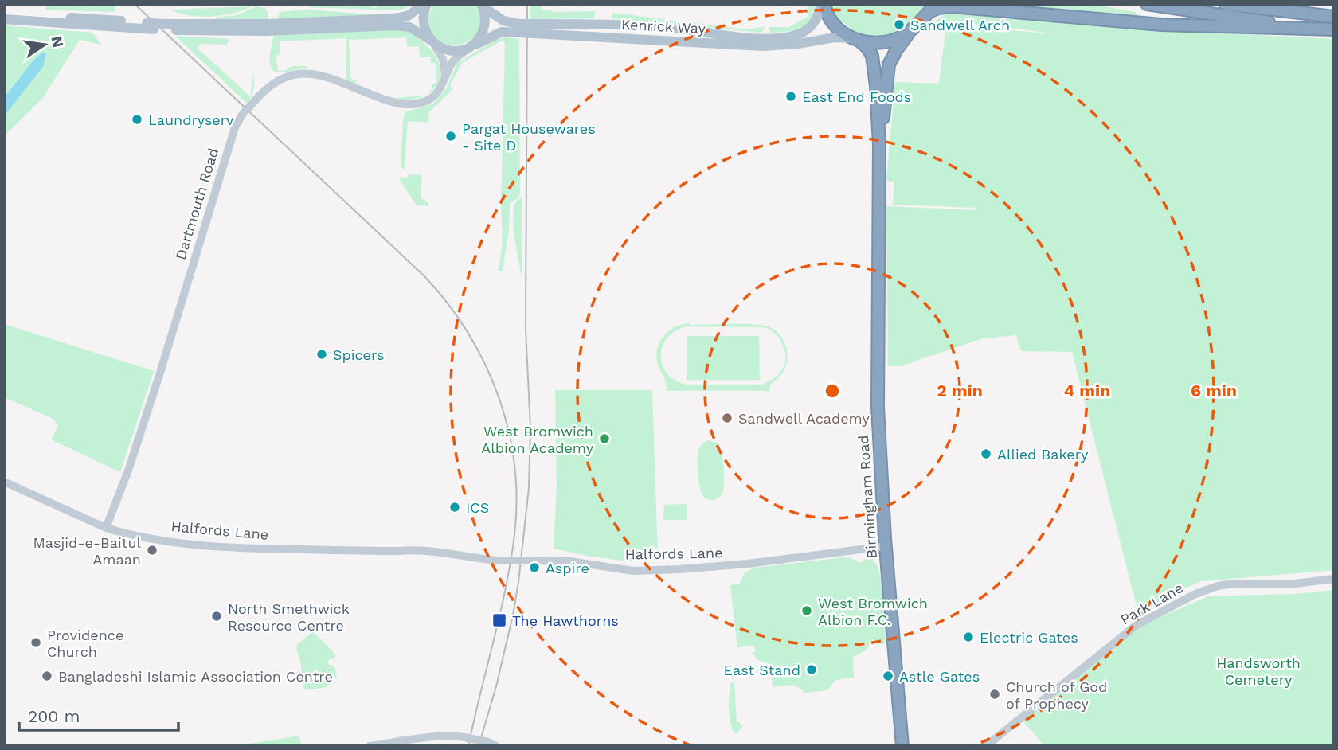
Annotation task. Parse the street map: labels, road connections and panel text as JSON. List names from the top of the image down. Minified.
{"streets":{"highway":["Birmingham Road"],"main road":["Kenrick Way"],"street":["Dartmouth Road","Halfords Lane","Park Lane"]},"crossings":[["Kenrick Way","Dartmouth Road"],["Kenrick Way","Birmingham Road"],["Dartmouth Road","Halfords Lane"],["Birmingham Road","Halfords Lane"]],"parks":["Handsworth Cemetery"],"places":{"other":["Sandwell Arch","East End Foods","Laundryserv","Pargat Housewares - Site D","Spicers","Sandwell Academy","West Bromwich Albion Academy","Allied Bakery","ICS","Masjid-e-Baitul Amaan","Aspire","West Bromwich Albion F.C.","North Smethwick Resource Centre","Electric Gates","Providence Church","East Stand","Bangladeshi Islamic Association Centre","Astle Gates","Church of God of Prophecy"],"transit":["The Hawthorns"]},"scale_bar":"200 m","north":"right","rings":["2 min","4 min","6 min"]}
